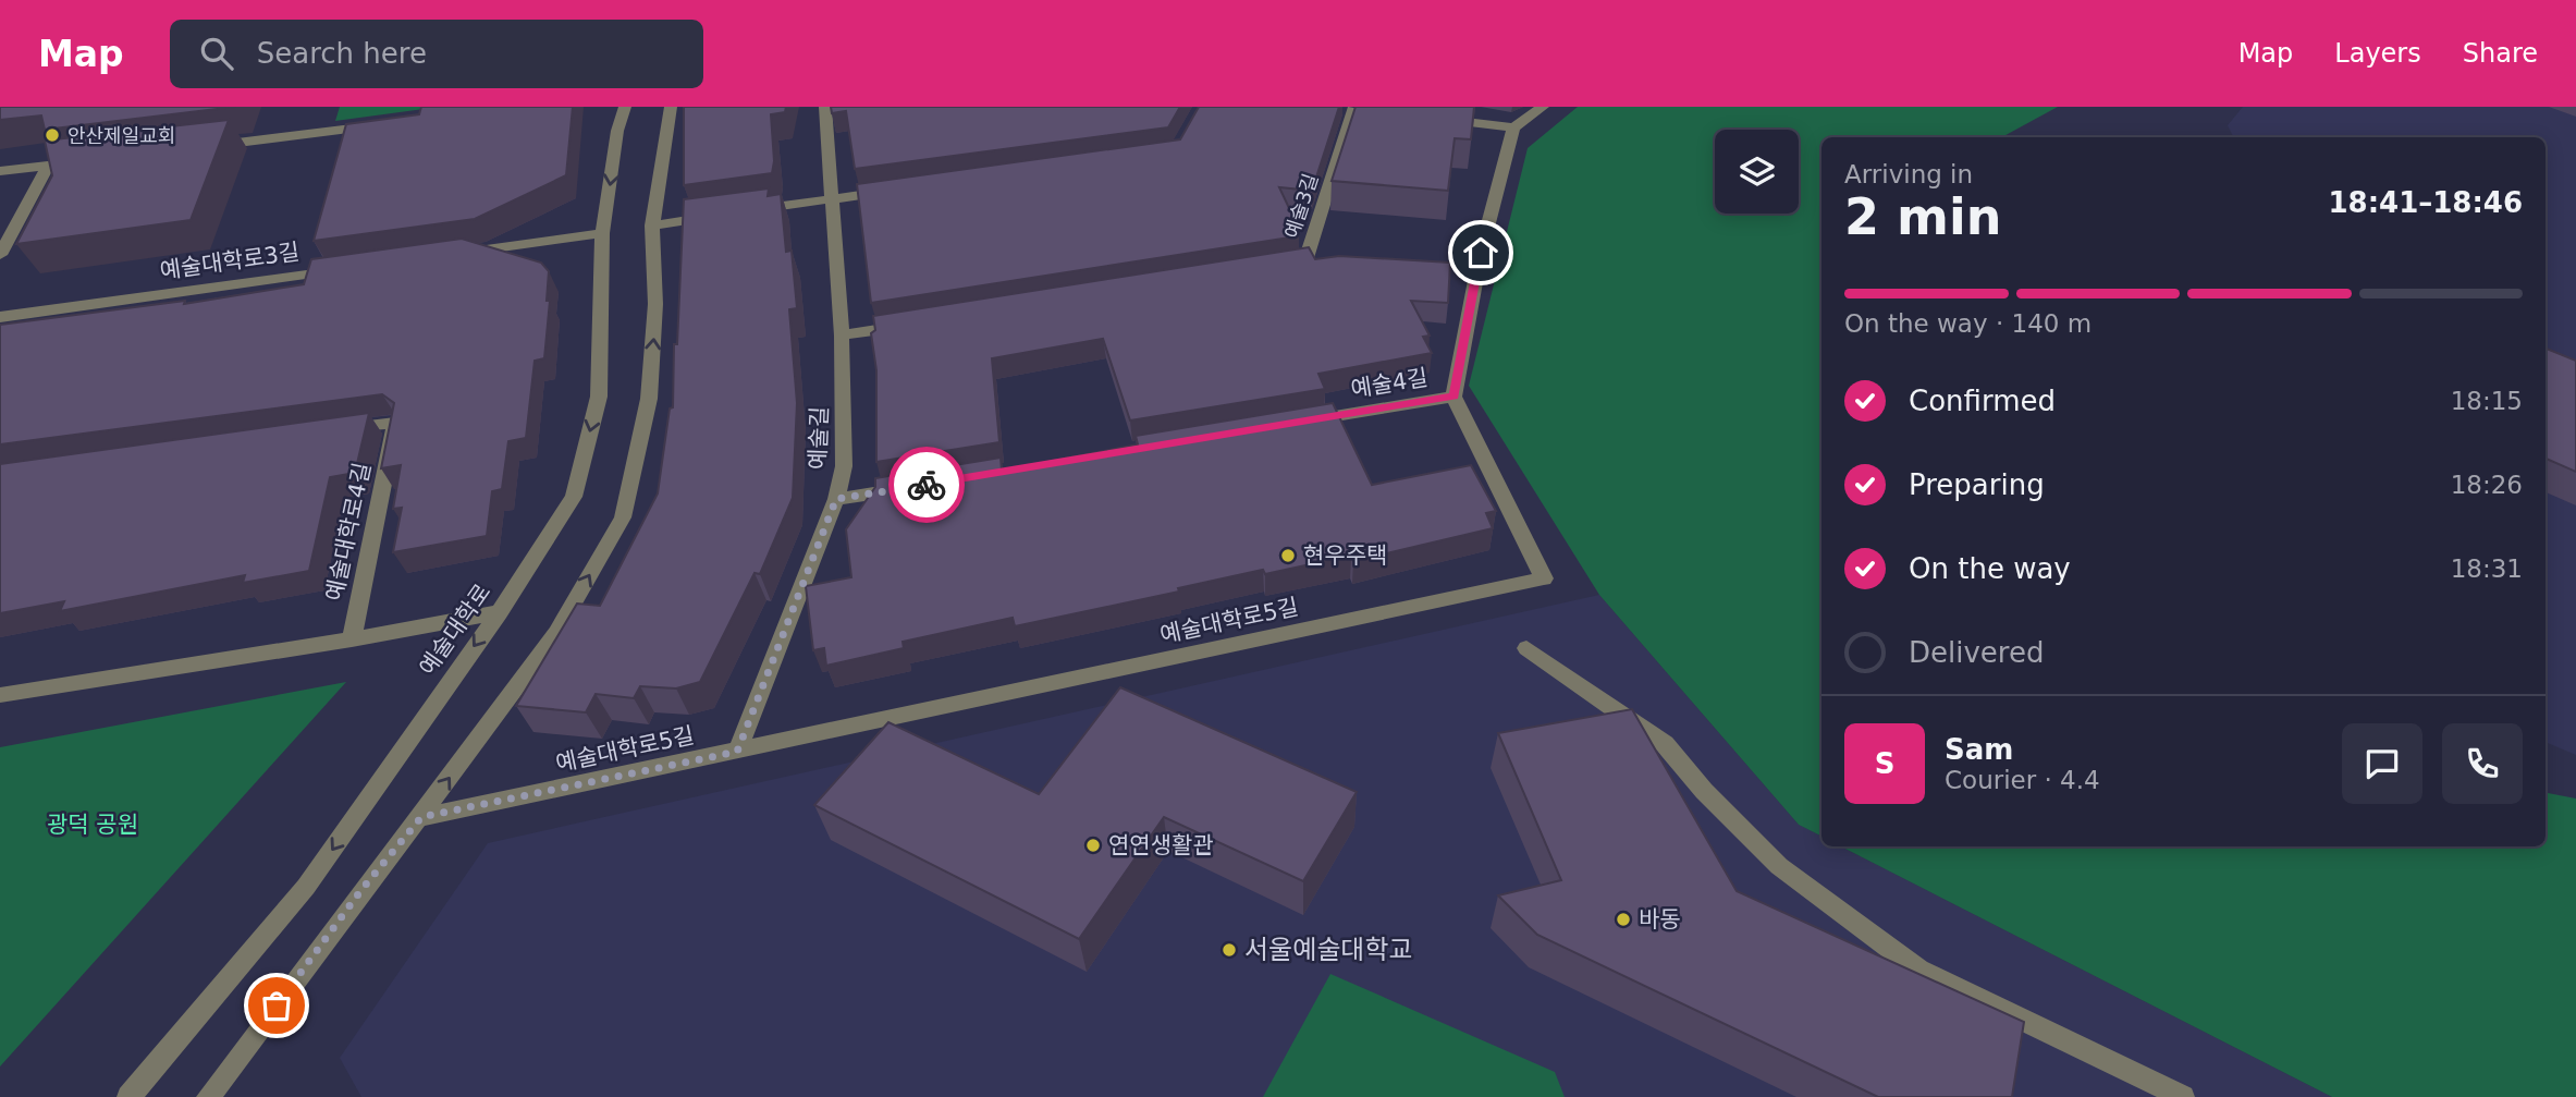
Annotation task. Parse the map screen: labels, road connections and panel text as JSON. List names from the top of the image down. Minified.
{"streets":{"street":["예술3길","예술대학로3길","예술4길","예술길","예술대학로4길","예술대학로5길","예술대학로"]},"crossings":[["예술4길","예술대학로5길"],["예술길","예술대학로5길"]],"parks":["광덕 공원"],"places":["안산제일교회","현우주택","연연생활관","바동","서울예술대학교"],"page":{"header":"Map","search":"Search here","nav":["Map","Layers","Share"],"heading":["2 min","Arriving in","18:41–18:46"],"panel":["Sam","Courier · 4.4"],"bar":"On the way · 140 m","list":[["Confirmed","18:15"],["Preparing","18:26"],["On the way","18:31"],"Delivered"],"round":"S"}}
